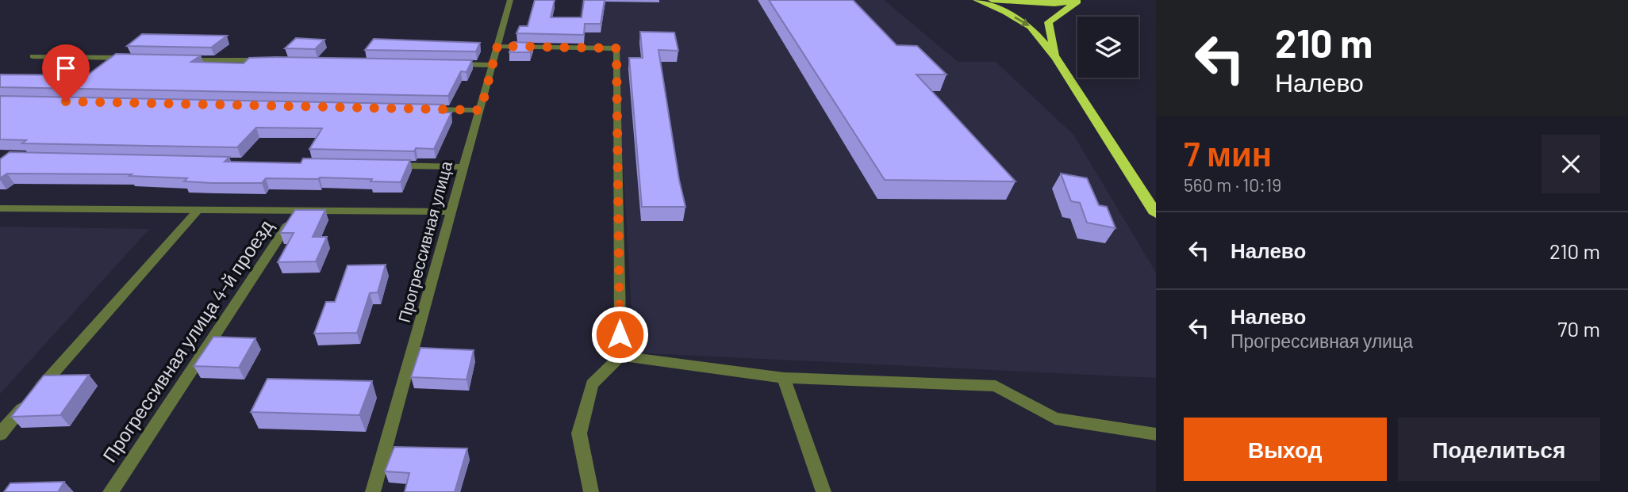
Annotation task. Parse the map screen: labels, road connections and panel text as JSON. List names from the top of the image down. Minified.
{"streets":{"street":["Прогрессивная улица","Прогрессивная улица 4-й проезд"]},"page":{"turn":["210 m","Налево"],"heading":["7 мин","560 m · 10:19"],"list":[{"name":"Налево","value":"210 m"},{"name":"Налево","note":"Прогрессивная улица","value":"70 m"}],"buttons":["Выход","Поделиться"]}}
